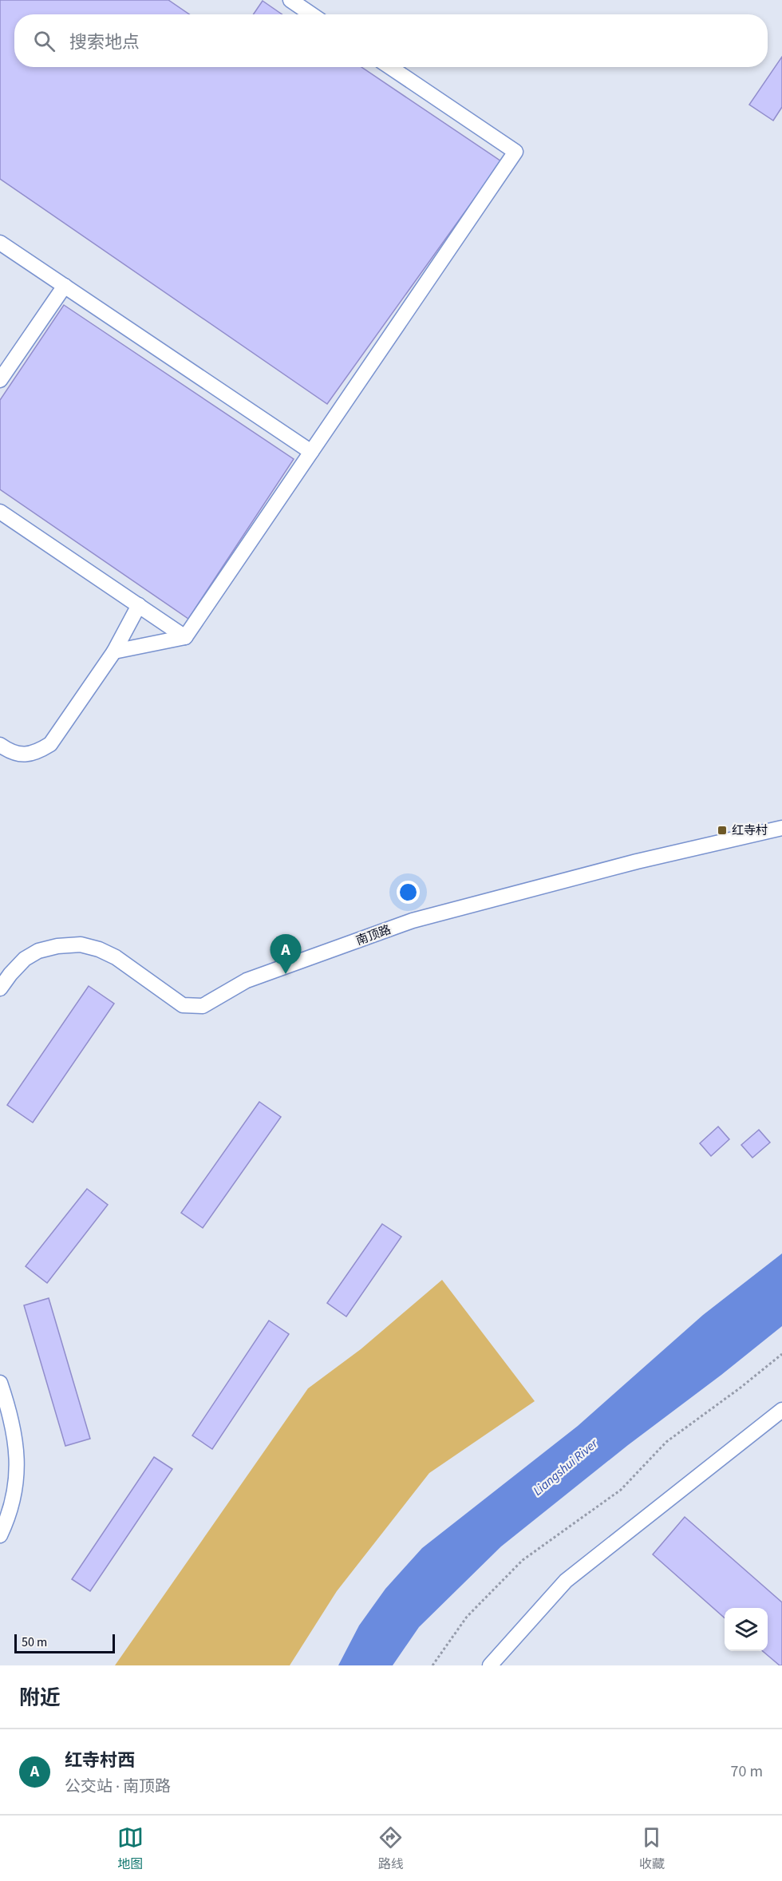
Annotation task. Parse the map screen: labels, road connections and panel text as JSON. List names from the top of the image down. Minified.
{"streets":{"street":["南顶路"]},"water":["Liangshui River"],"places":{"transit":["红寺村"]},"scale_bar":"50 m","page":{"search":"搜索地点","pins":"A","scale":"50 m","heading":"附近","list":[{"mark":"A","name":"红寺村西","note":"公交站 · 南顶路","value":"70 m"}],"nav":["地图","路线","收藏"]}}
